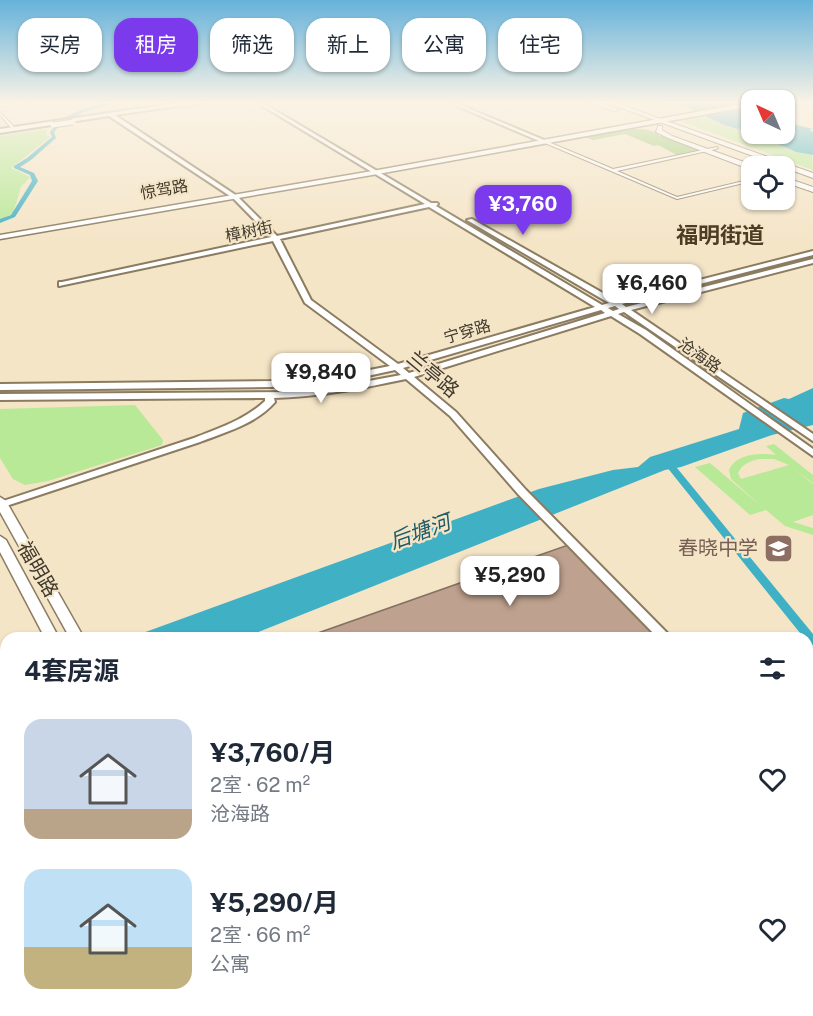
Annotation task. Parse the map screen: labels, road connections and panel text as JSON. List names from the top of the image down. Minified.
{"streets":{"main road":["惊驾路","樟树街","宁穿路","沧海路","兰亭路","福明路"]},"crossings":[["惊驾路","沧海路"],["惊驾路","兰亭路"],["樟树街","沧海路"],["樟树街","兰亭路"],["宁穿路","沧海路"],["宁穿路","兰亭路"]],"districts":["福明街道"],"water":["后塘河"],"places":{"school or university":["春晓中学"]},"north":"top left","page":{"chip":["买房","租房","筛选","新上","公寓","住宅"],"price":["¥3,760","¥6,460","¥9,840","¥5,290"],"heading":"4套房源","list":[{"name":"¥3,760/月","note":"2室 · 62 m² · 沧海路"},{"name":"¥5,290/月","note":"2室 · 66 m² · 公寓"}]}}
